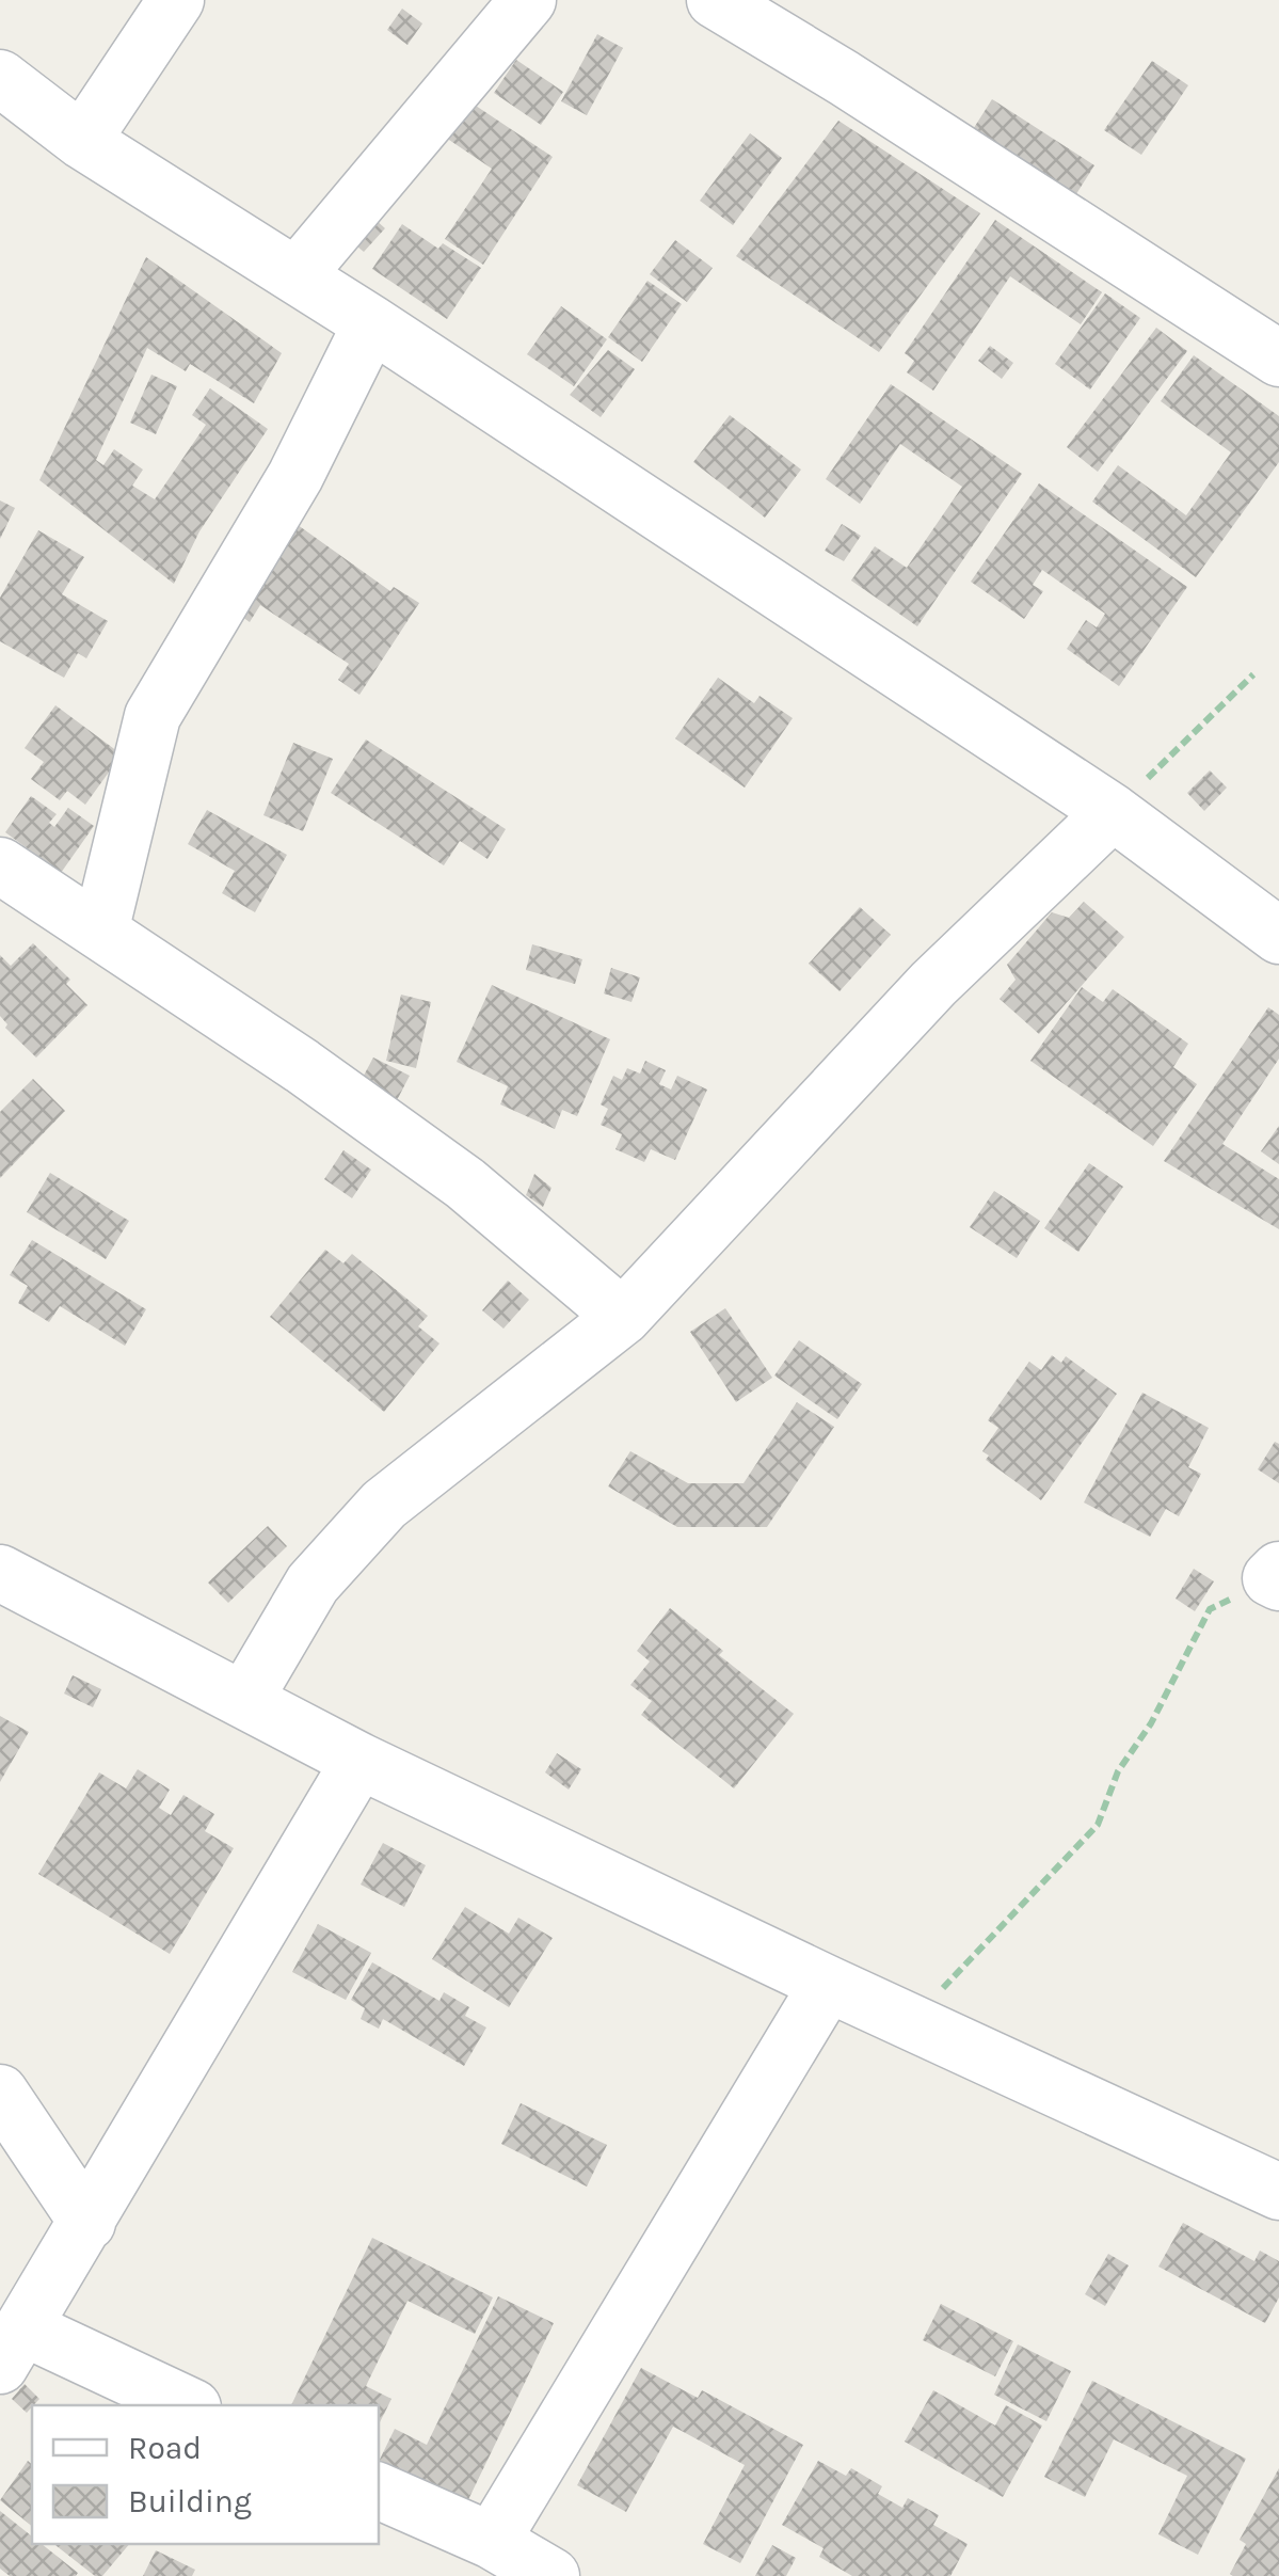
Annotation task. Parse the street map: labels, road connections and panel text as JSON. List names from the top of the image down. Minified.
{"legend":["Road","Building"]}
